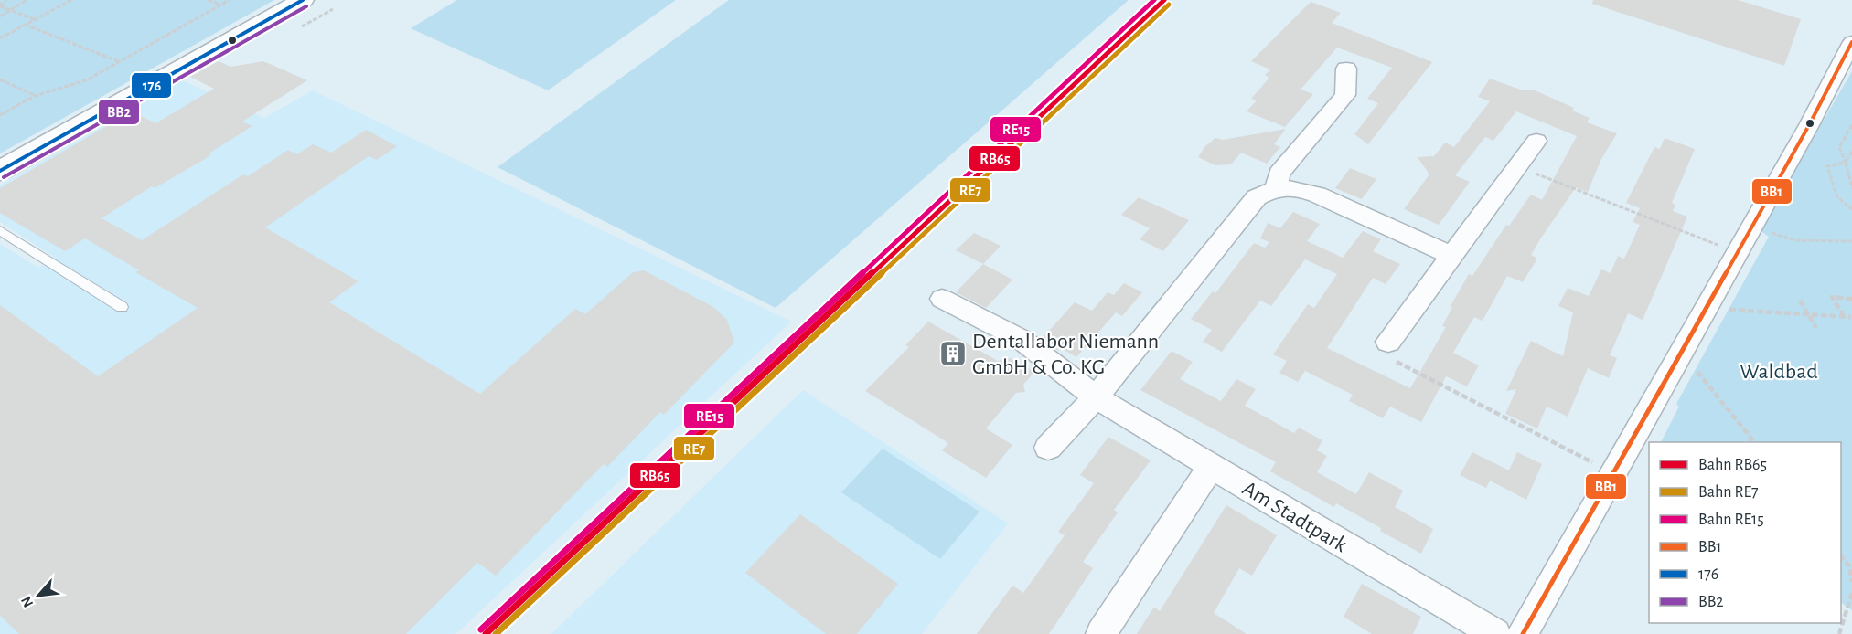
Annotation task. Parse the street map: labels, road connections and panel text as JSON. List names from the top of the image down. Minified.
{"streets":{"street":["Am Stadtpark"]},"parks":["Waldbad"],"places":{"building":["Dentallabor Niemann GmbH & Co. KG"]},"lines":["rail line RB65","rail line RE15","transit line 176","rail line RE7","transit line BB2","transit line BB1"],"legend":["Bahn RB65","Bahn RE7","Bahn RE15","BB1","176","BB2"],"north":"bottom left"}
